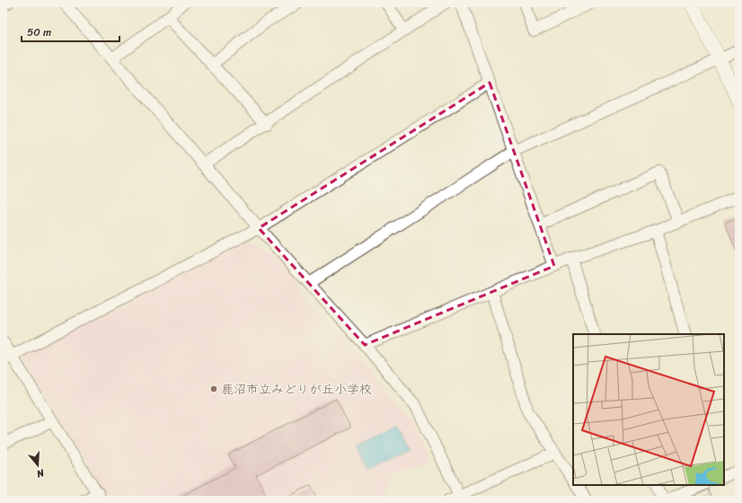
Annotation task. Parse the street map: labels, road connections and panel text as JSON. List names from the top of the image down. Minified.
{"places":["鹿沼市立みどりが丘小学校"],"scale_bar":"50 m","north":"bottom"}
